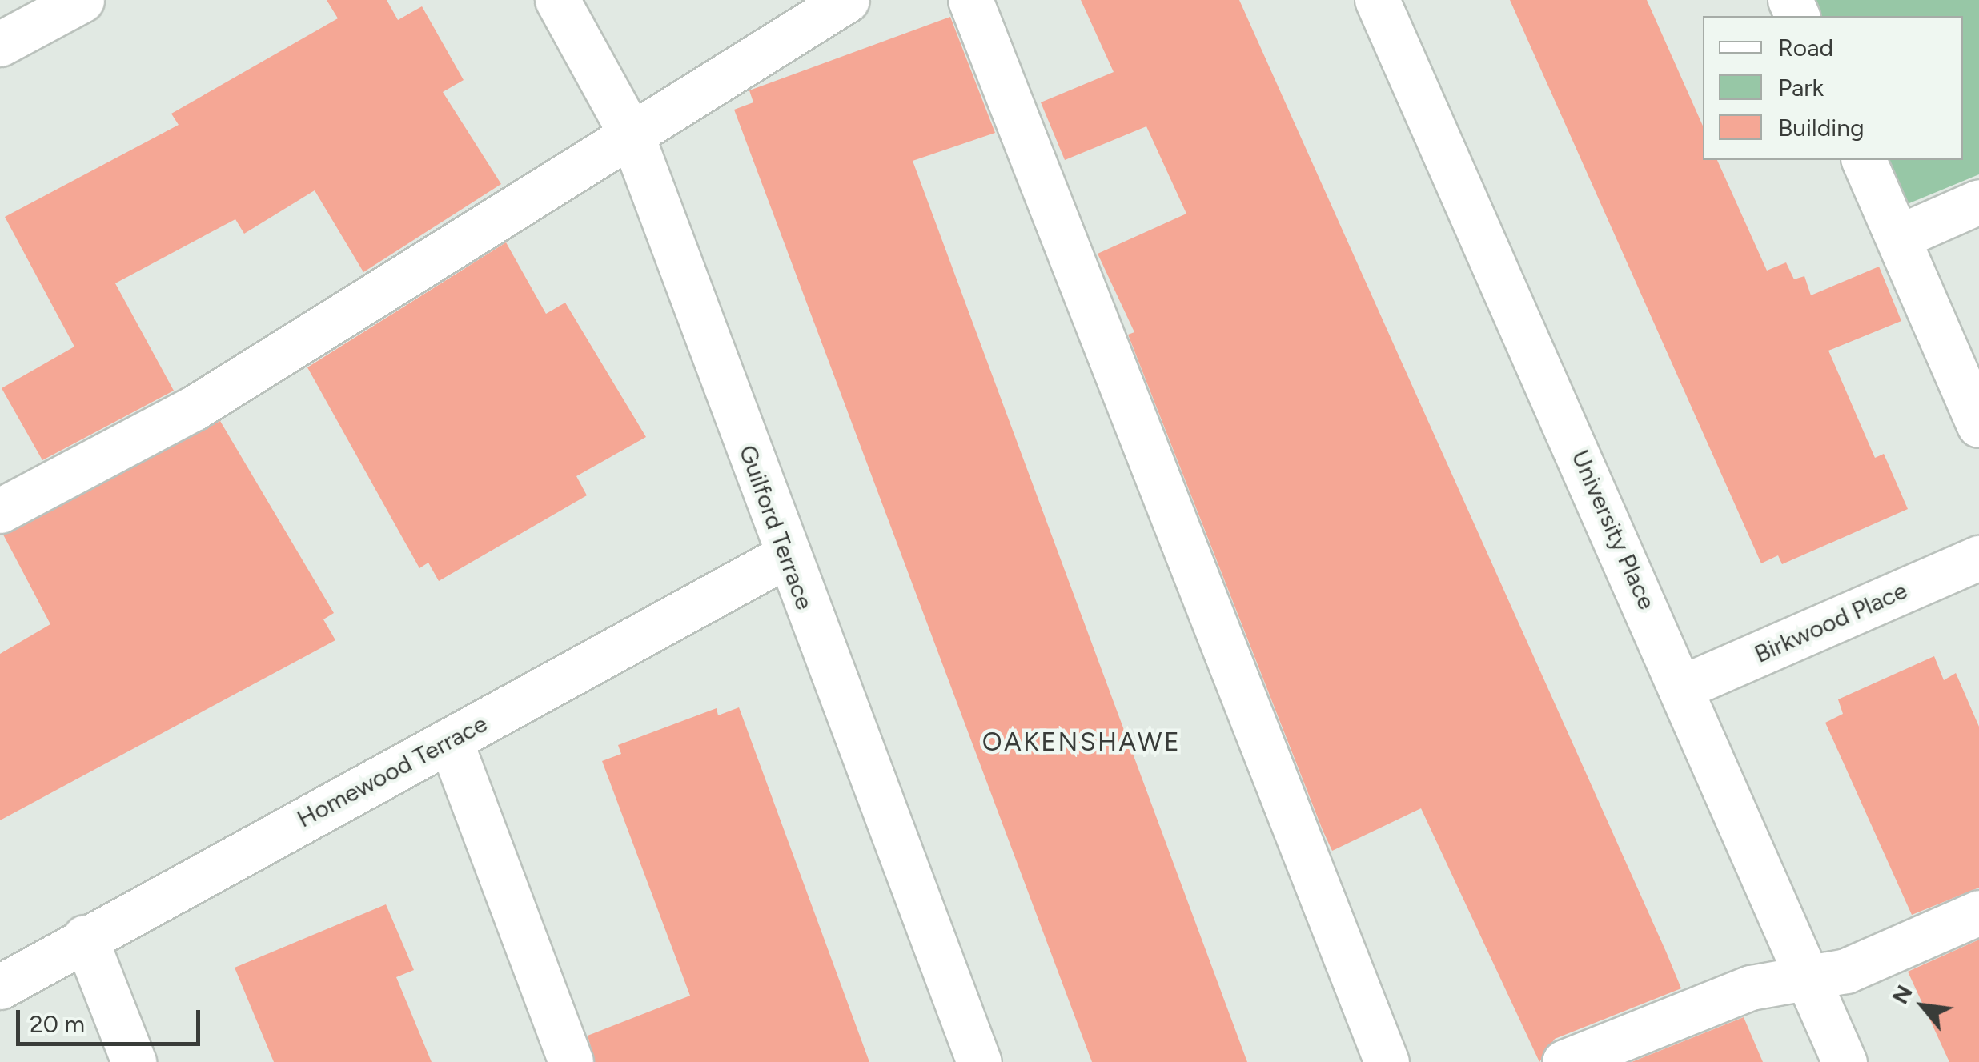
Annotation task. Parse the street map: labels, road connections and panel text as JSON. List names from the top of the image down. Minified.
{"streets":{"street":["Guilford Terrace","University Place","Birkwood Place","Homewood Terrace"]},"crossings":[["Guilford Terrace","Homewood Terrace"],["University Place","Birkwood Place"]],"districts":["OAKENSHAWE"],"legend":["Road","Park","Building"],"scale_bar":"20 m","north":"top left"}
